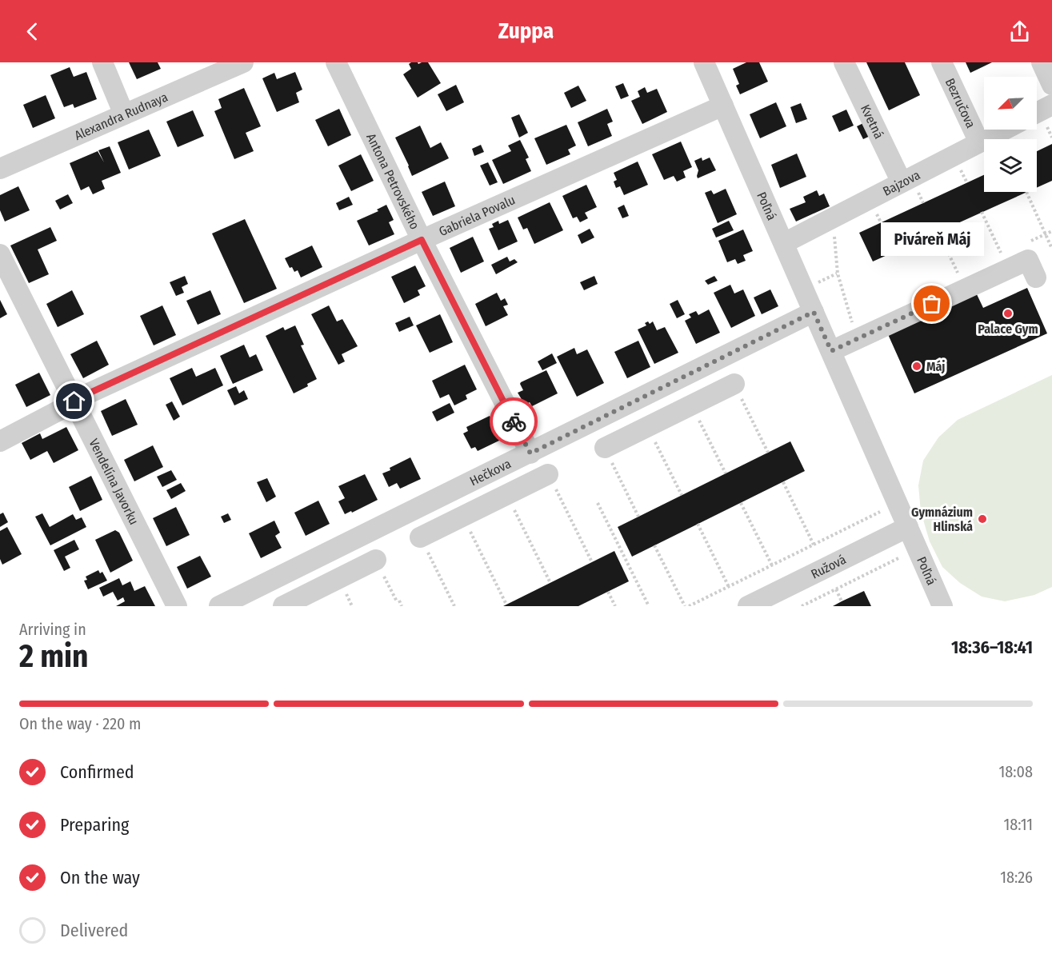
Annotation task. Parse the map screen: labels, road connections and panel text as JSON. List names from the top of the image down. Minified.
{"streets":{"street":["Bezručova","Alexandra Rudnaya","Kvetná","Antona Petrovského","Bajzova","Poľná","Gabriela Povalu","Hečkova","Vendelína Javorku","Ružová"]},"crossings":[["Bezručova","Bajzova"],["Kvetná","Bajzova"],["Antona Petrovského","Gabriela Povalu"],["Antona Petrovského","Hečkova"],["Bajzova","Poľná"],["Poľná","Gabriela Povalu"],["Poľná","Hečkova"],["Poľná","Ružová"],["Gabriela Povalu","Vendelína Javorku"]],"places":["Piváreň Máj","Palace Gym","Máj","Gymnázium Hlinská"],"north":"bottom left","page":{"header":"Zuppa","bubble":"Piváreň Máj","heading":["2 min","Arriving in","18:36–18:41"],"bar":"On the way · 220 m","list":[["Confirmed","18:08"],["Preparing","18:11"],["On the way","18:26"],"Delivered"]}}
